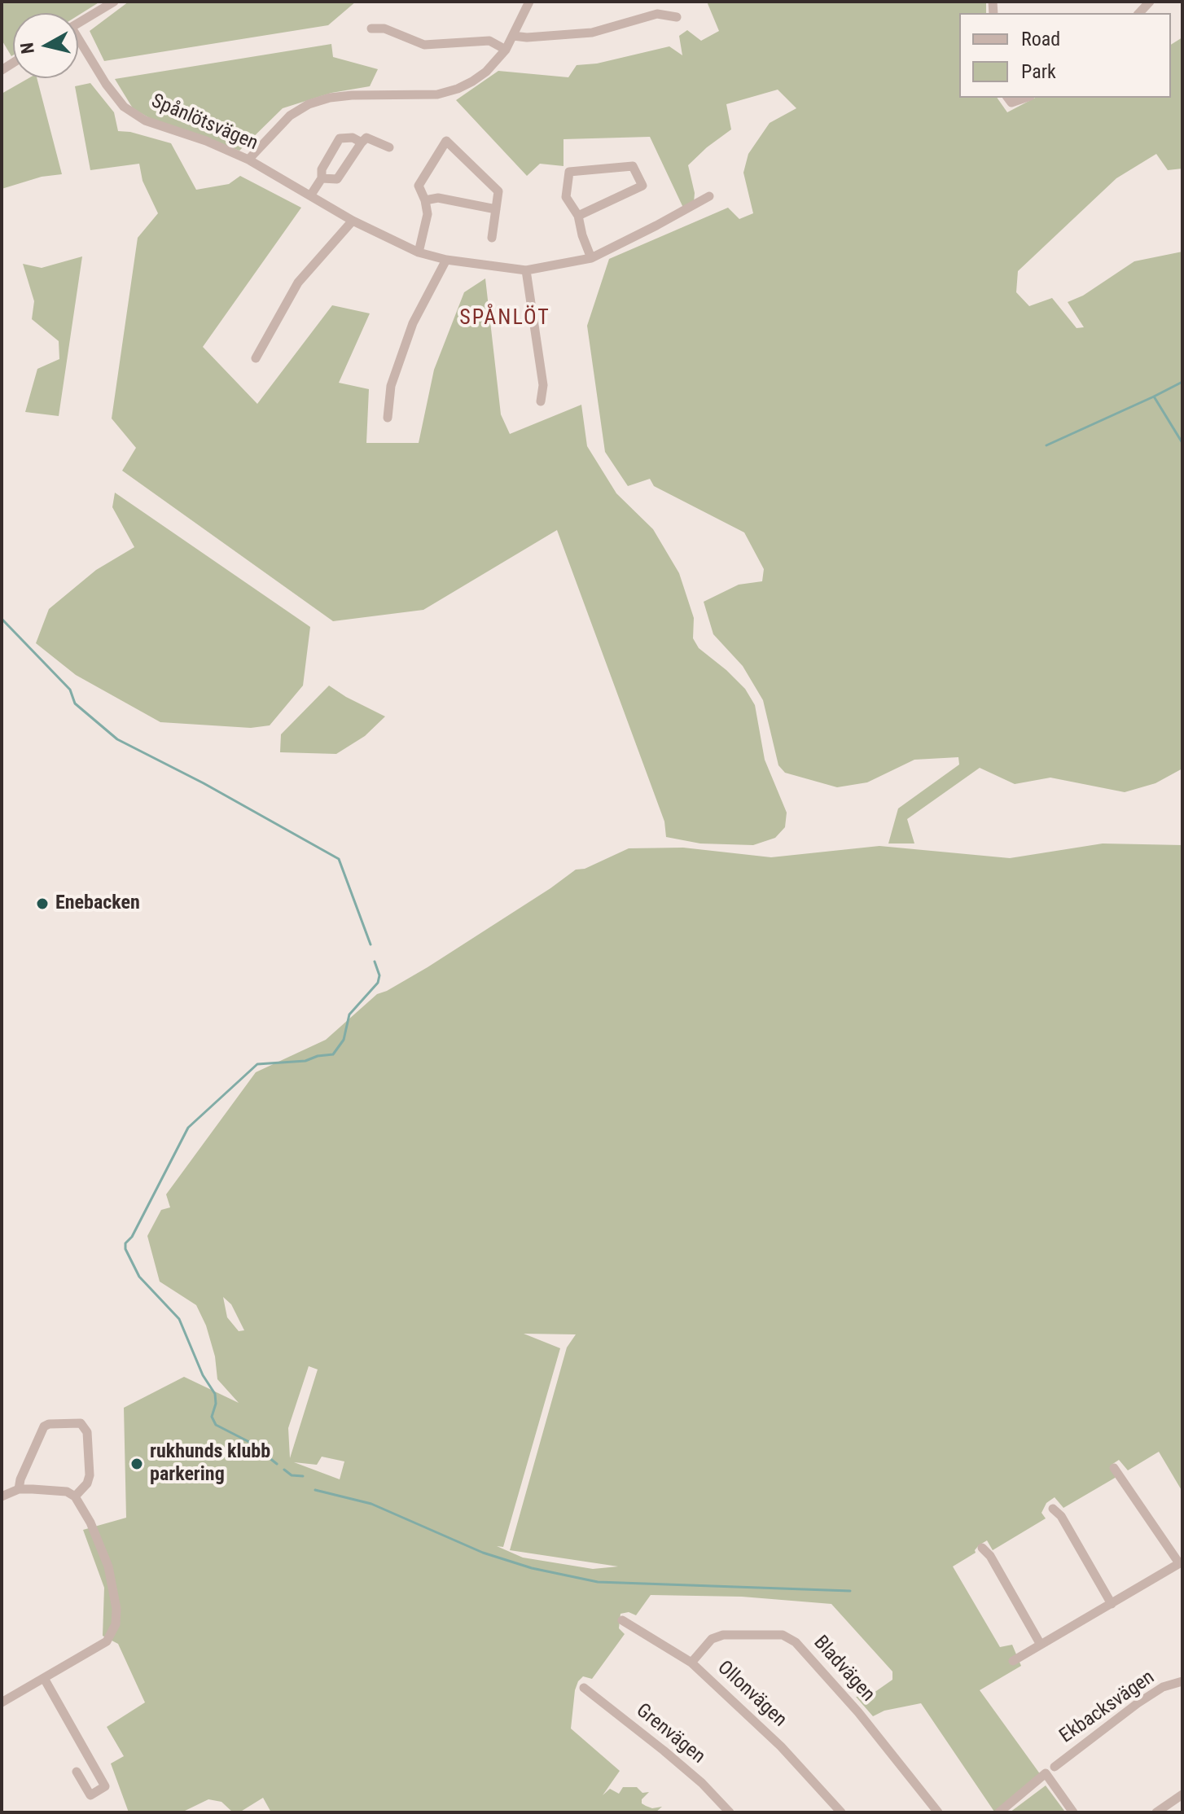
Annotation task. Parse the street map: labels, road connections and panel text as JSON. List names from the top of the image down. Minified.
{"streets":{"street":["Spånlötsvägen","Bladvägen","Ollonvägen","Ekbacksvägen","Grenvägen"]},"crossings":[["Bladvägen","Ollonvägen"]],"districts":["SPÅNLÖT"],"places":["Enebacken","rukhunds klubb parkering"],"legend":["Road","Park"],"north":"left"}
